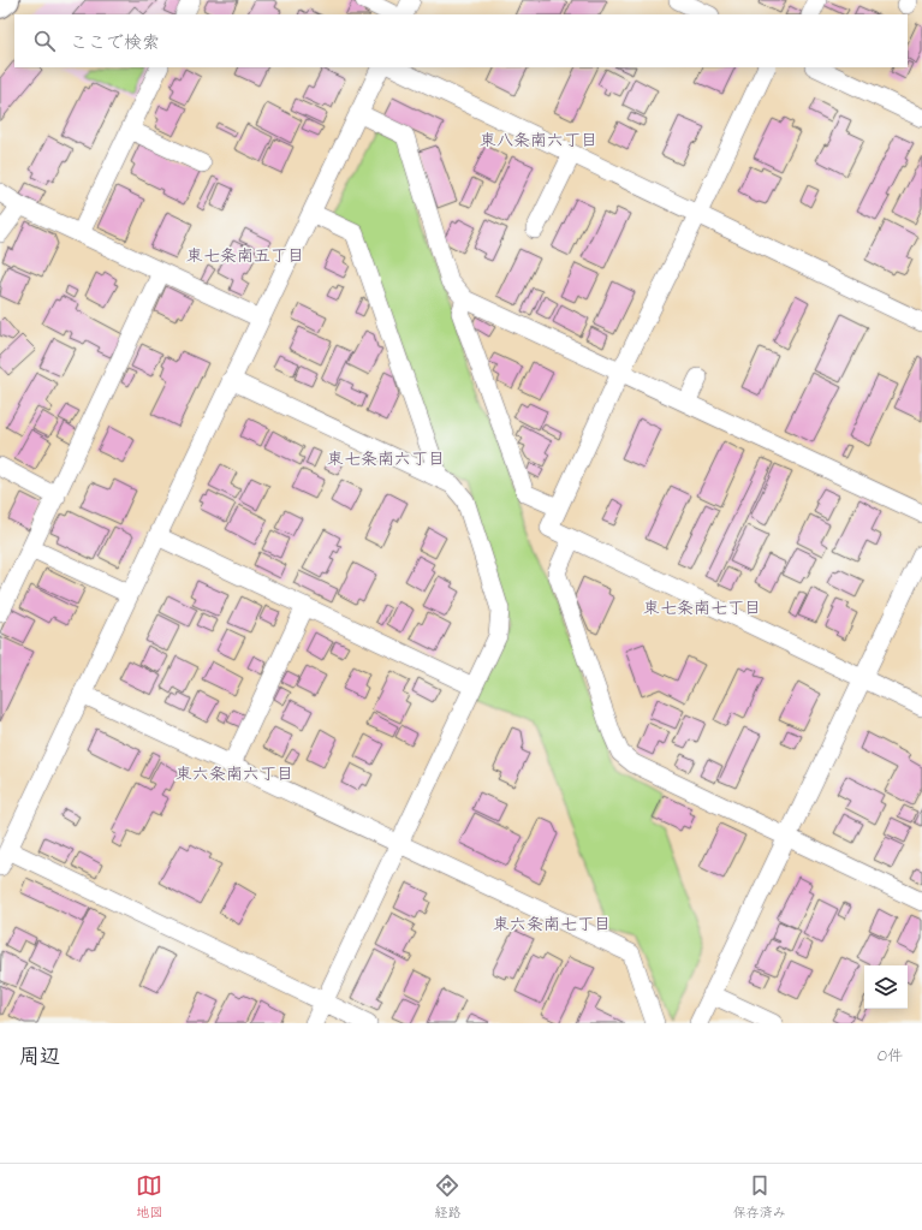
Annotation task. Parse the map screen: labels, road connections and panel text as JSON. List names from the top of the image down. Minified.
{"districts":["東八条南六丁目","東七条南五丁目","東七条南六丁目","東七条南七丁目","東六条南六丁目","東六条南七丁目"],"page":{"search":"ここで検索","heading":["周辺","0件"],"nav":["地図","経路","保存済み"]}}
